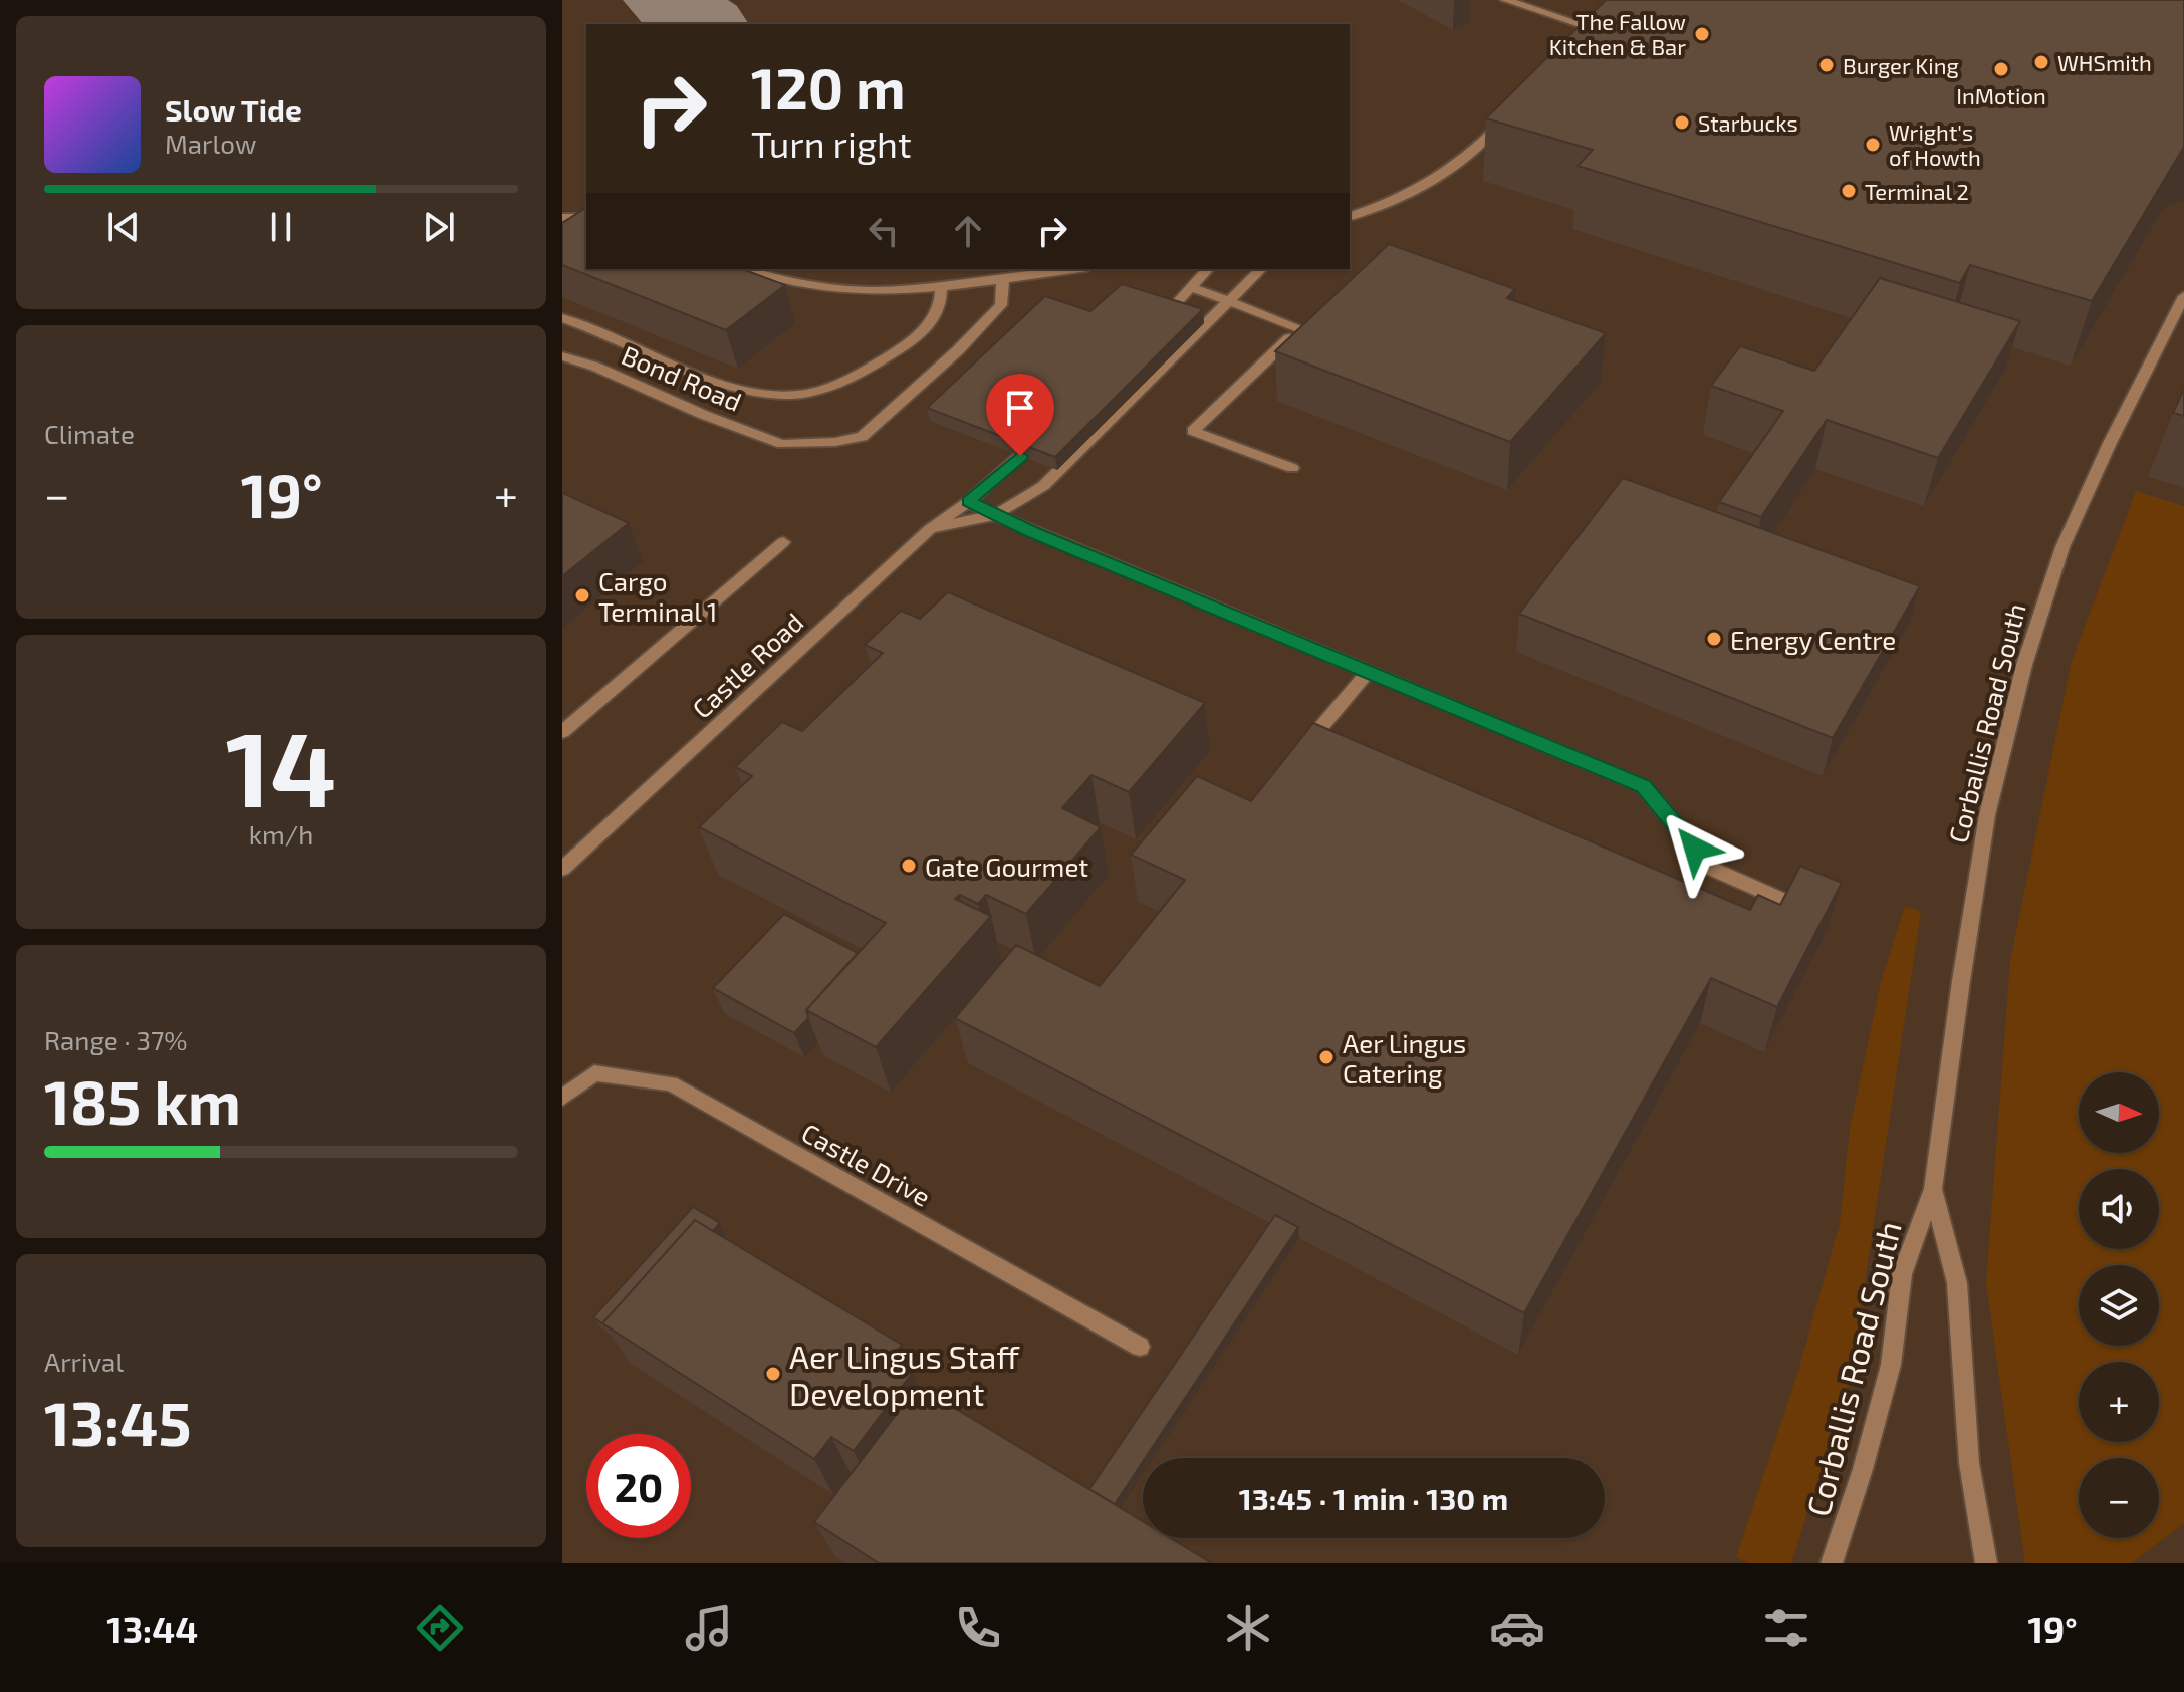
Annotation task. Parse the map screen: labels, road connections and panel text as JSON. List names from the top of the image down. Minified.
{"streets":{"street":["Bond Road","Castle Road","Corballis Road South","Castle Drive"]},"places":["The Fallow Kitchen & Bar","WHSmith","Burger King","InMotion","Starbucks","Wright's of Howth","Terminal 2","Cargo Terminal 1","Energy Centre","Gate Gourmet","Aer Lingus Catering","Aer Lingus Staff Development"],"north":"right","page":{"turn":["120 m","Turn right"],"song":["Slow Tide","Marlow"],"tile":["Climate",["14","km/h"],["Range · 37%","185 km"],["Arrival","13:45"]],"heat":["−","19°","+"],"map_buttons":["+","−"],"limit":"20","trip":"13:45 · 1 min · 130 m","tabs":["13:44","19°"]}}
